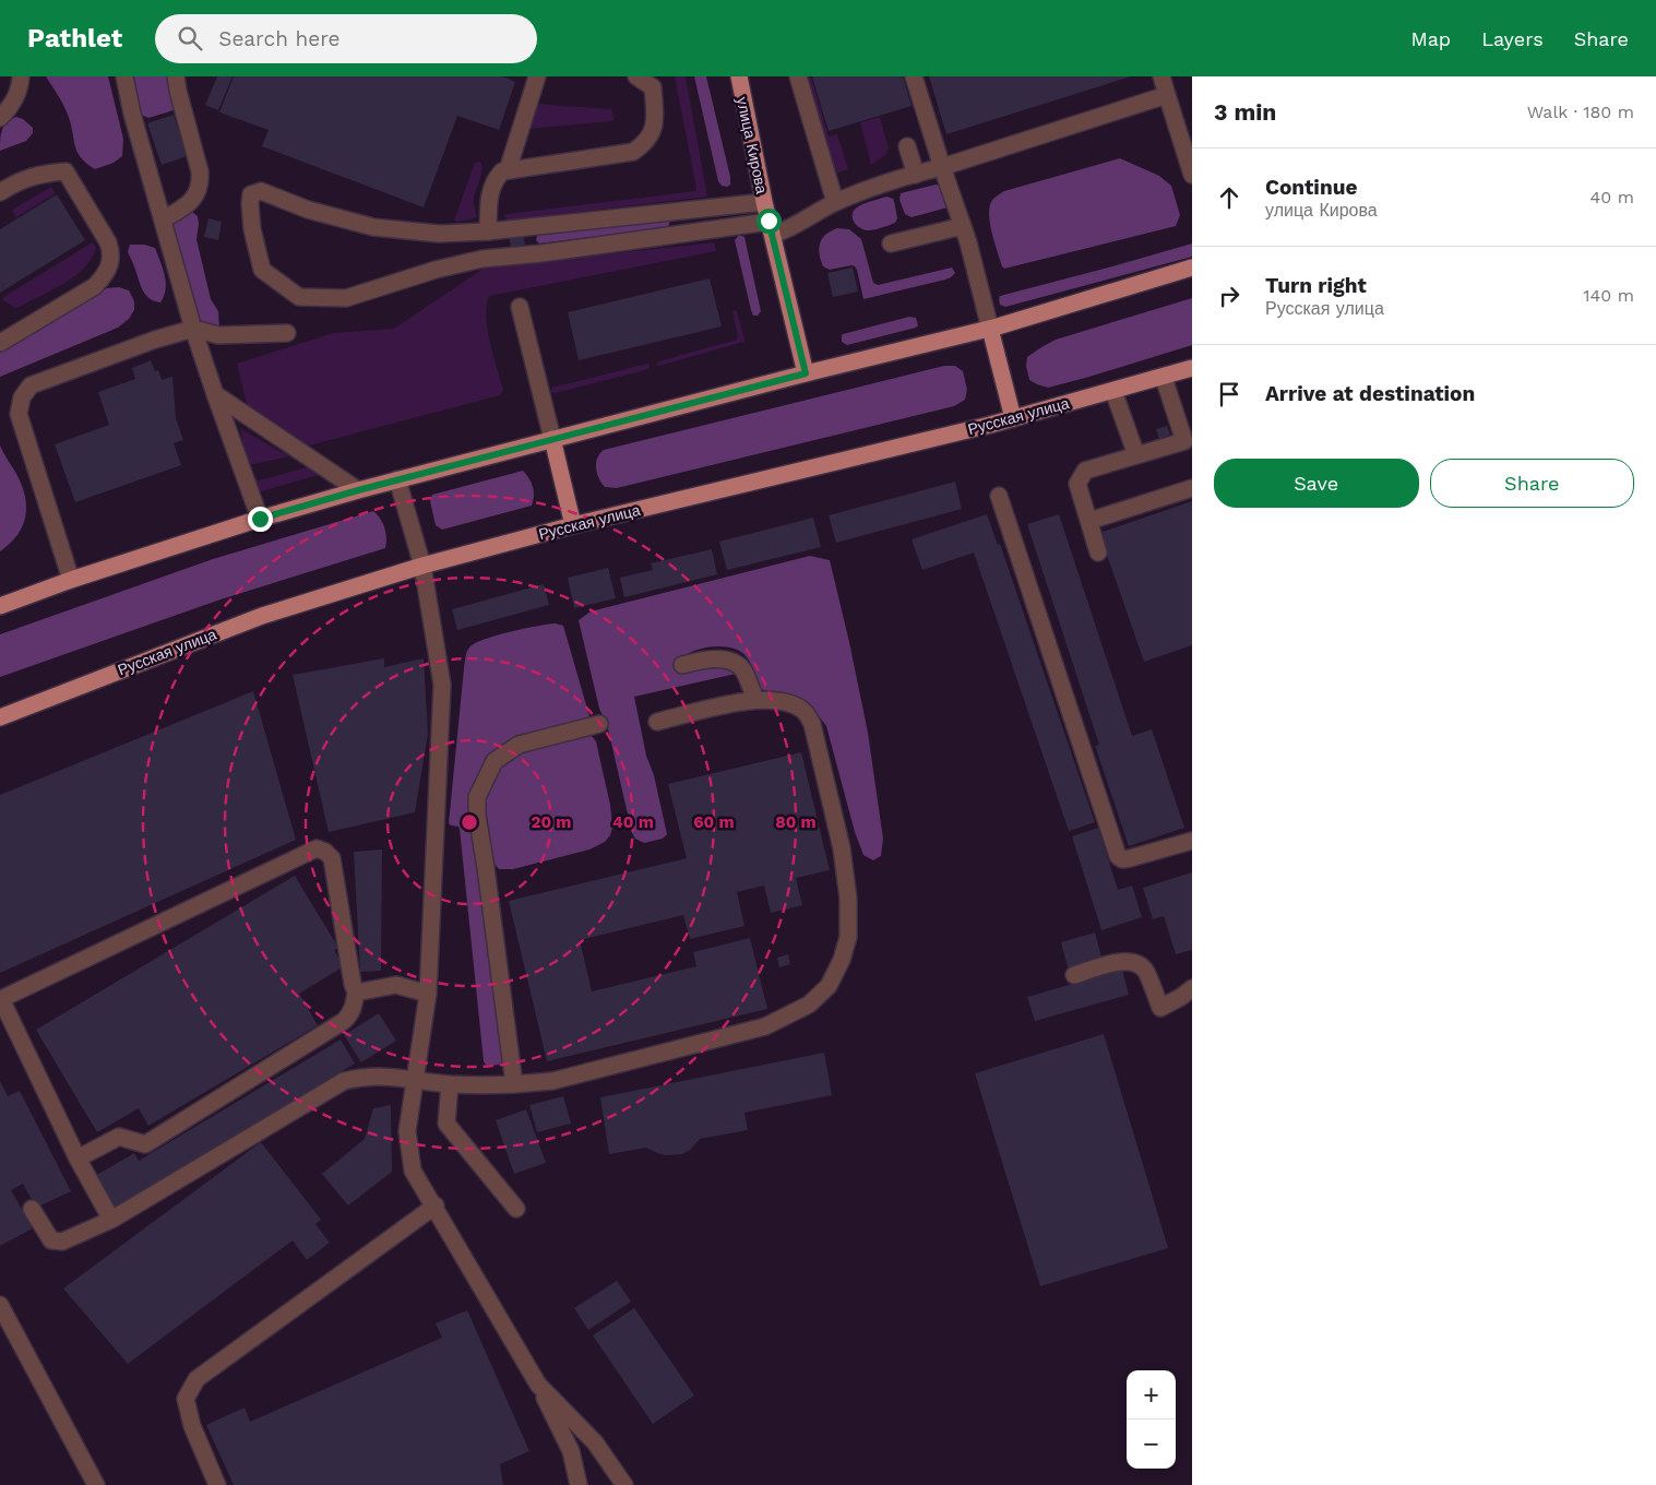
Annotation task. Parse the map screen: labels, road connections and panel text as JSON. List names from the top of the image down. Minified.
{"streets":{"main road":["улица Кирова","Русская улица"]},"page":{"header":"Pathlet","search":"Search here","nav":["Map","Layers","Share"],"heading":["3 min","Walk · 180 m"],"list":[["Continue","улица Кирова","40 m"],["Turn right","Русская улица","140 m"],"Arrive at destination"],"buttons":["Save","Share"],"map_buttons":["+","−"]},"rings":["20 m","40 m","60 m","80 m"]}
